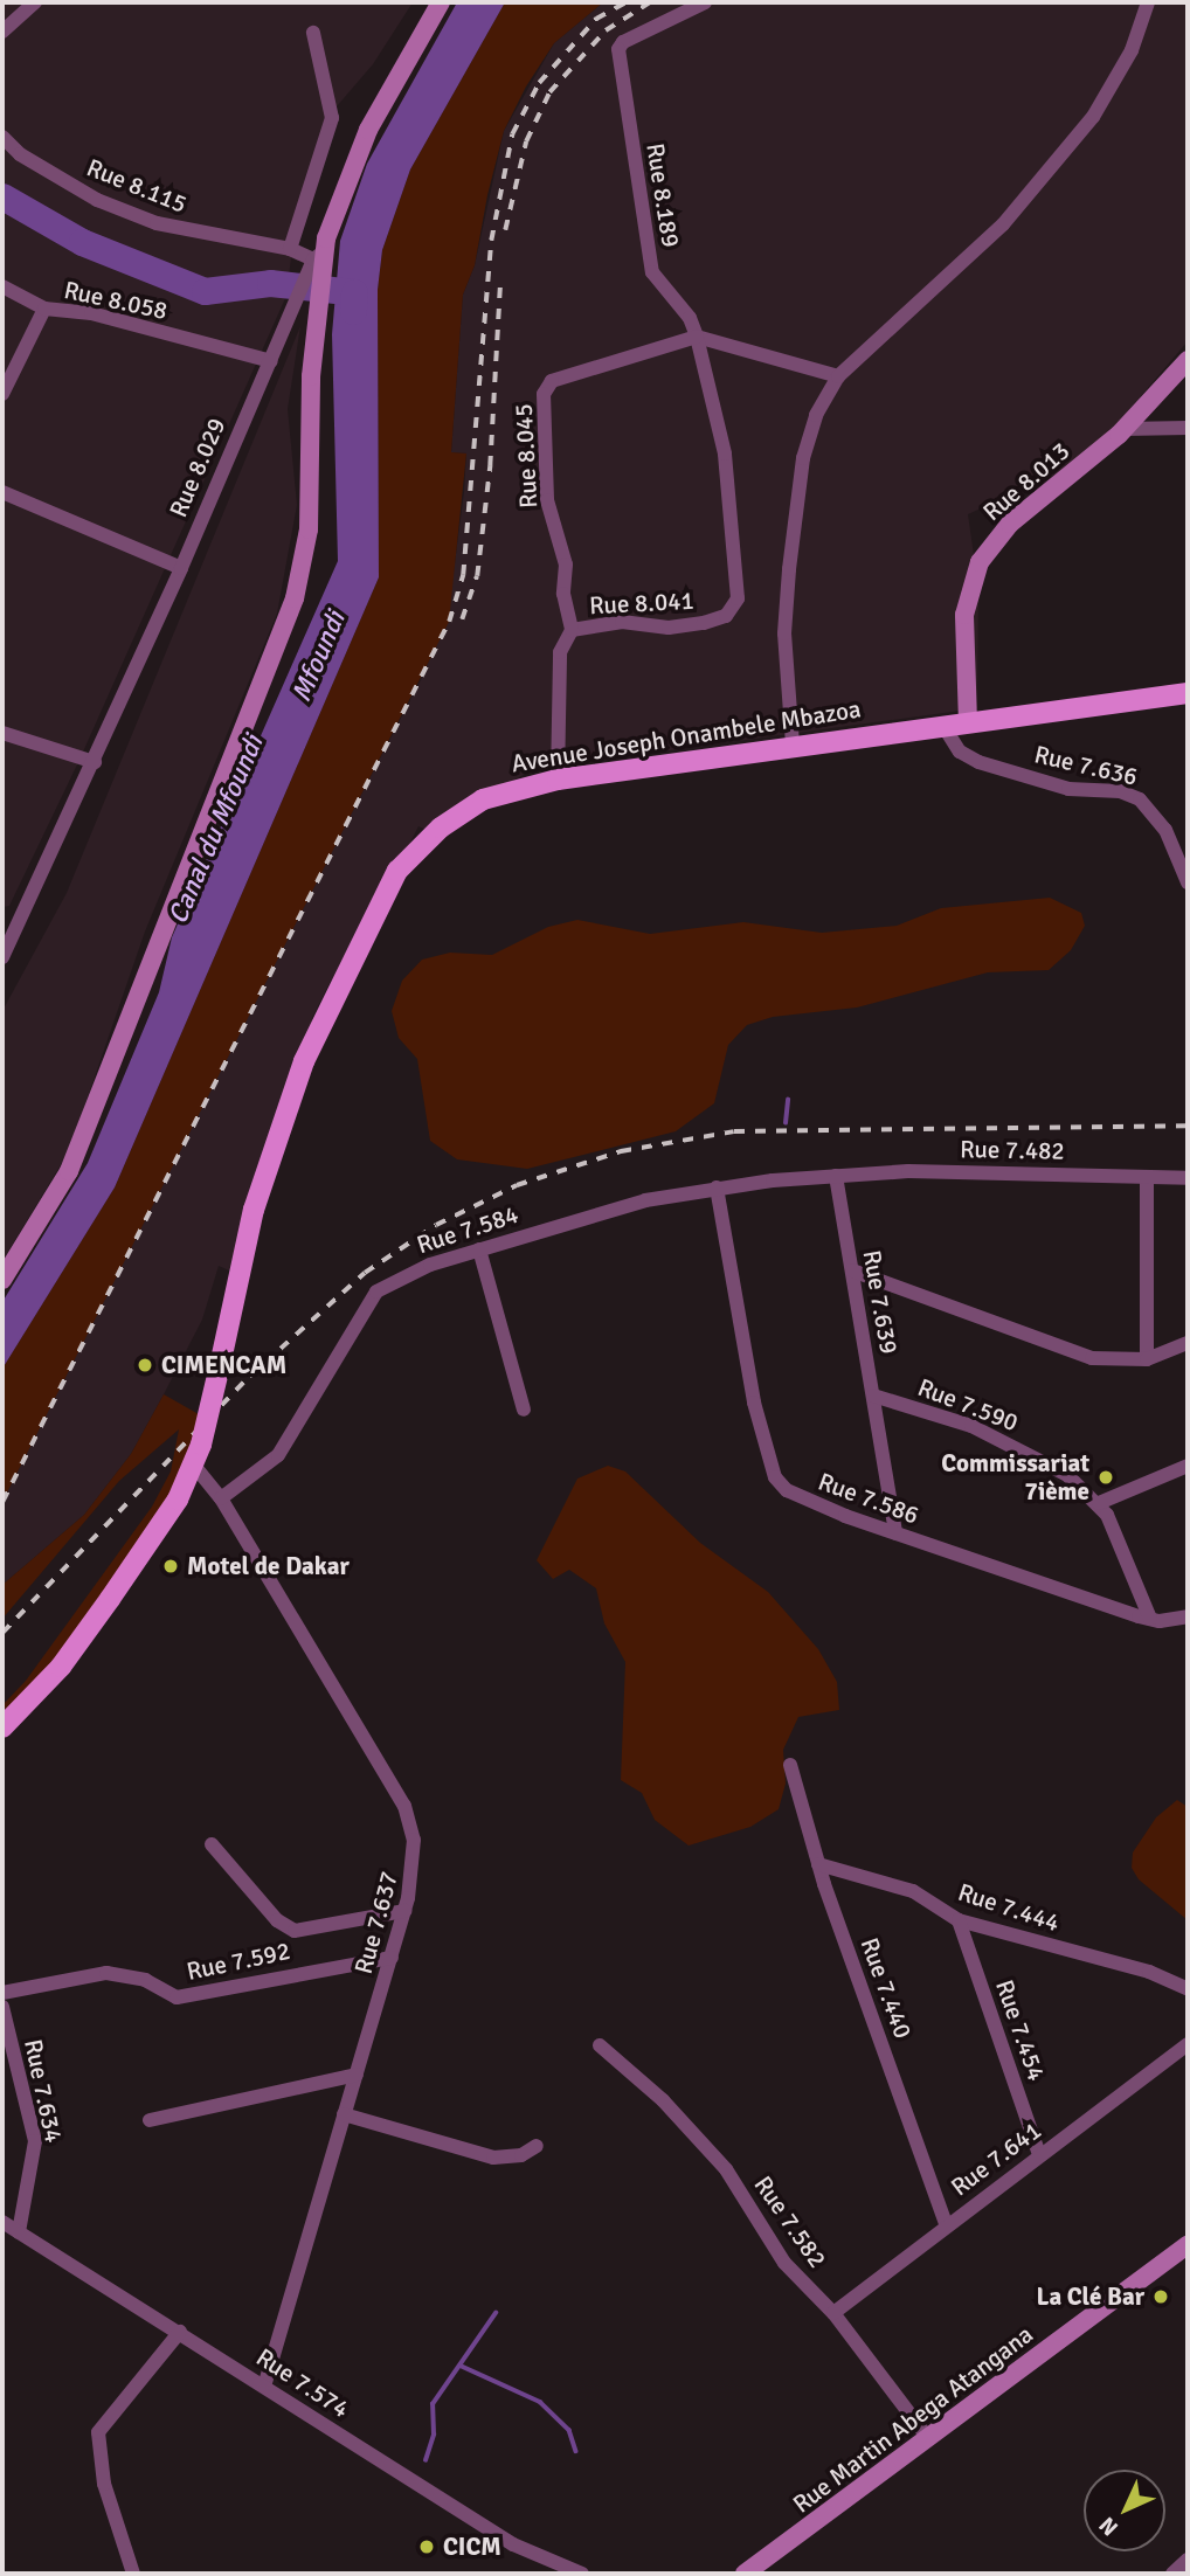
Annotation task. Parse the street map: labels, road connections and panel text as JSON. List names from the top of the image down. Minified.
{"streets":{"main road":["Rue 8.029","Rue 8.013","Avenue Joseph Onambele Mbazoa","Rue Martin Abega Atangana"],"street":["Rue 8.115","Rue 8.189","Rue 8.058","Rue 8.045","Rue 8.041","Rue 7.636","Rue 7.482","Rue 7.584","Rue 7.639","Rue 7.590","Rue 7.586","Rue 7.444","Rue 7.637","Rue 7.592","Rue 7.440","Rue 7.454","Rue 7.634","Rue 7.641","Rue 7.582","Rue 7.574"]},"crossings":[["Rue 8.115","Rue 8.029"],["Rue 8.189","Rue 8.045"],["Rue 8.189","Rue 8.041"],["Rue 8.058","Rue 8.029"],["Rue 8.045","Rue 8.041"],["Rue 8.013","Avenue Joseph Onambele Mbazoa"],["Rue 8.041","Avenue Joseph Onambele Mbazoa"],["Avenue Joseph Onambele Mbazoa","Rue 7.636"],["Avenue Joseph Onambele Mbazoa","Rue 7.637"],["Rue 7.482","Rue 7.584"],["Rue 7.482","Rue 7.639"],["Rue 7.584","Rue 7.639"],["Rue 7.584","Rue 7.586"],["Rue 7.584","Rue 7.637"],["Rue 7.639","Rue 7.590"],["Rue 7.639","Rue 7.586"],["Rue 7.590","Rue 7.586"],["Rue 7.444","Rue 7.440"],["Rue 7.444","Rue 7.454"],["Rue 7.637","Rue 7.592"],["Rue 7.637","Rue 7.574"],["Rue 7.440","Rue 7.641"],["Rue 7.454","Rue 7.641"],["Rue 7.634","Rue 7.574"],["Rue 7.641","Rue 7.582"],["Rue 7.582","Rue Martin Abega Atangana"]],"water":["Mfoundi","Canal du Mfoundi"],"places":["CIMENCAM","Commissariat 7ième","Motel de Dakar","La Clé Bar","CICM"],"north":"bottom left"}
